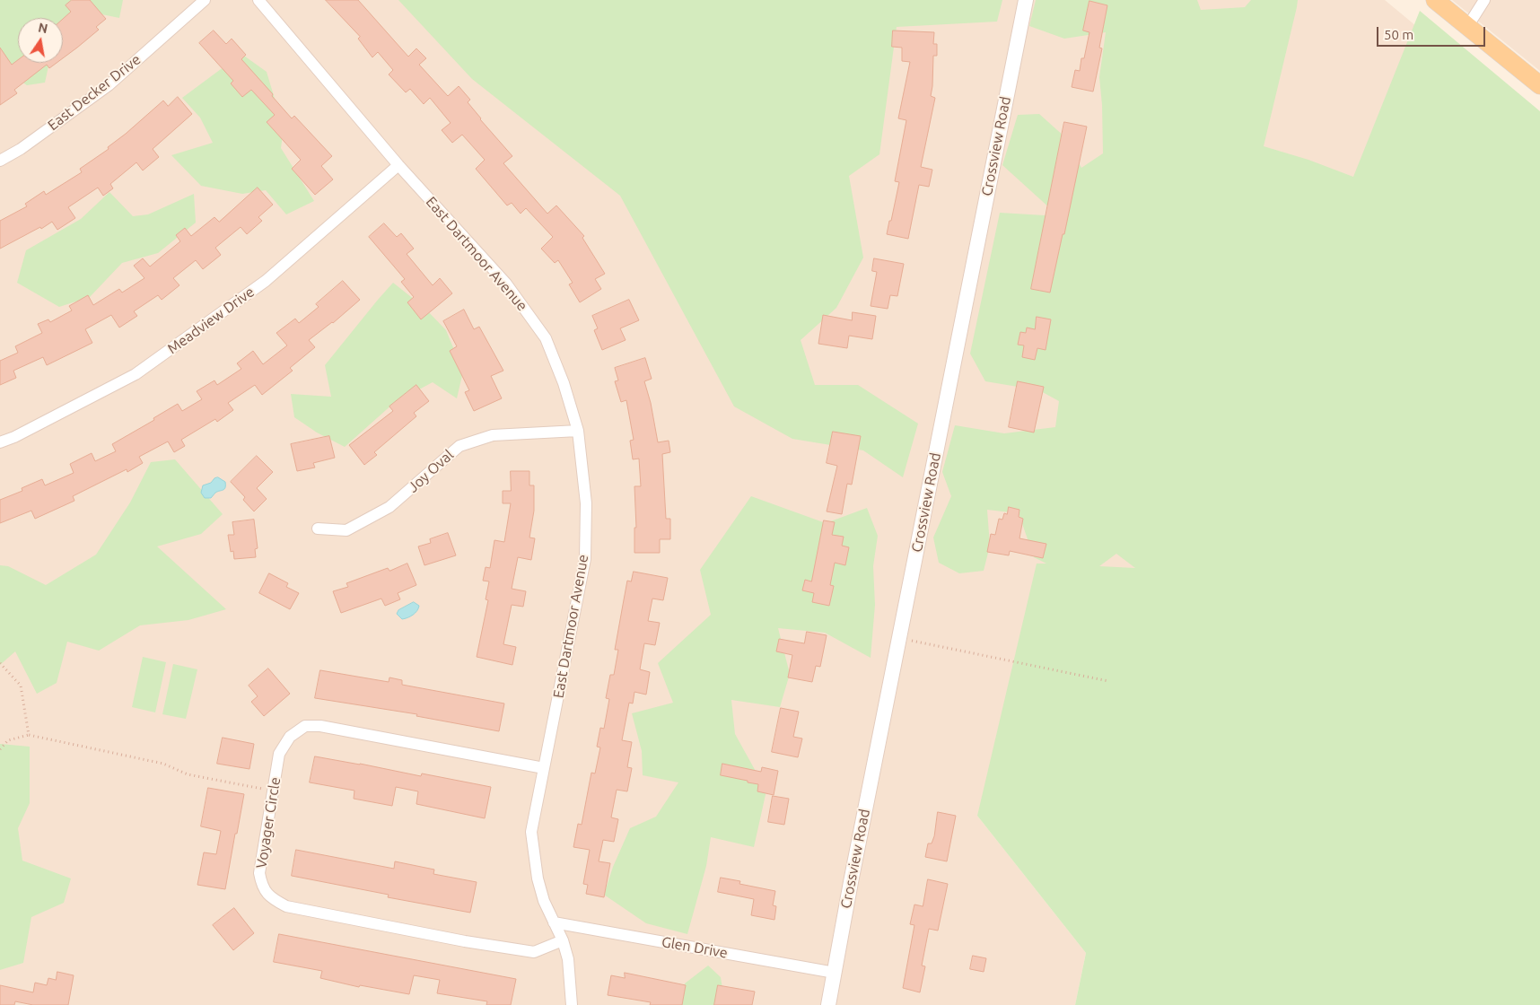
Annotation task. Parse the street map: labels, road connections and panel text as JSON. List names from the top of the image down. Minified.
{"streets":{"street":["East Decker Drive","Crossview Road","East Dartmoor Avenue","Meadview Drive","Joy Oval","Voyager Circle","Glen Drive"]},"crossings":[["Crossview Road","Glen Drive"],["East Dartmoor Avenue","Meadview Drive"],["East Dartmoor Avenue","Joy Oval"],["East Dartmoor Avenue","Voyager Circle"],["East Dartmoor Avenue","Glen Drive"]],"scale_bar":"50 m","north":"top"}
